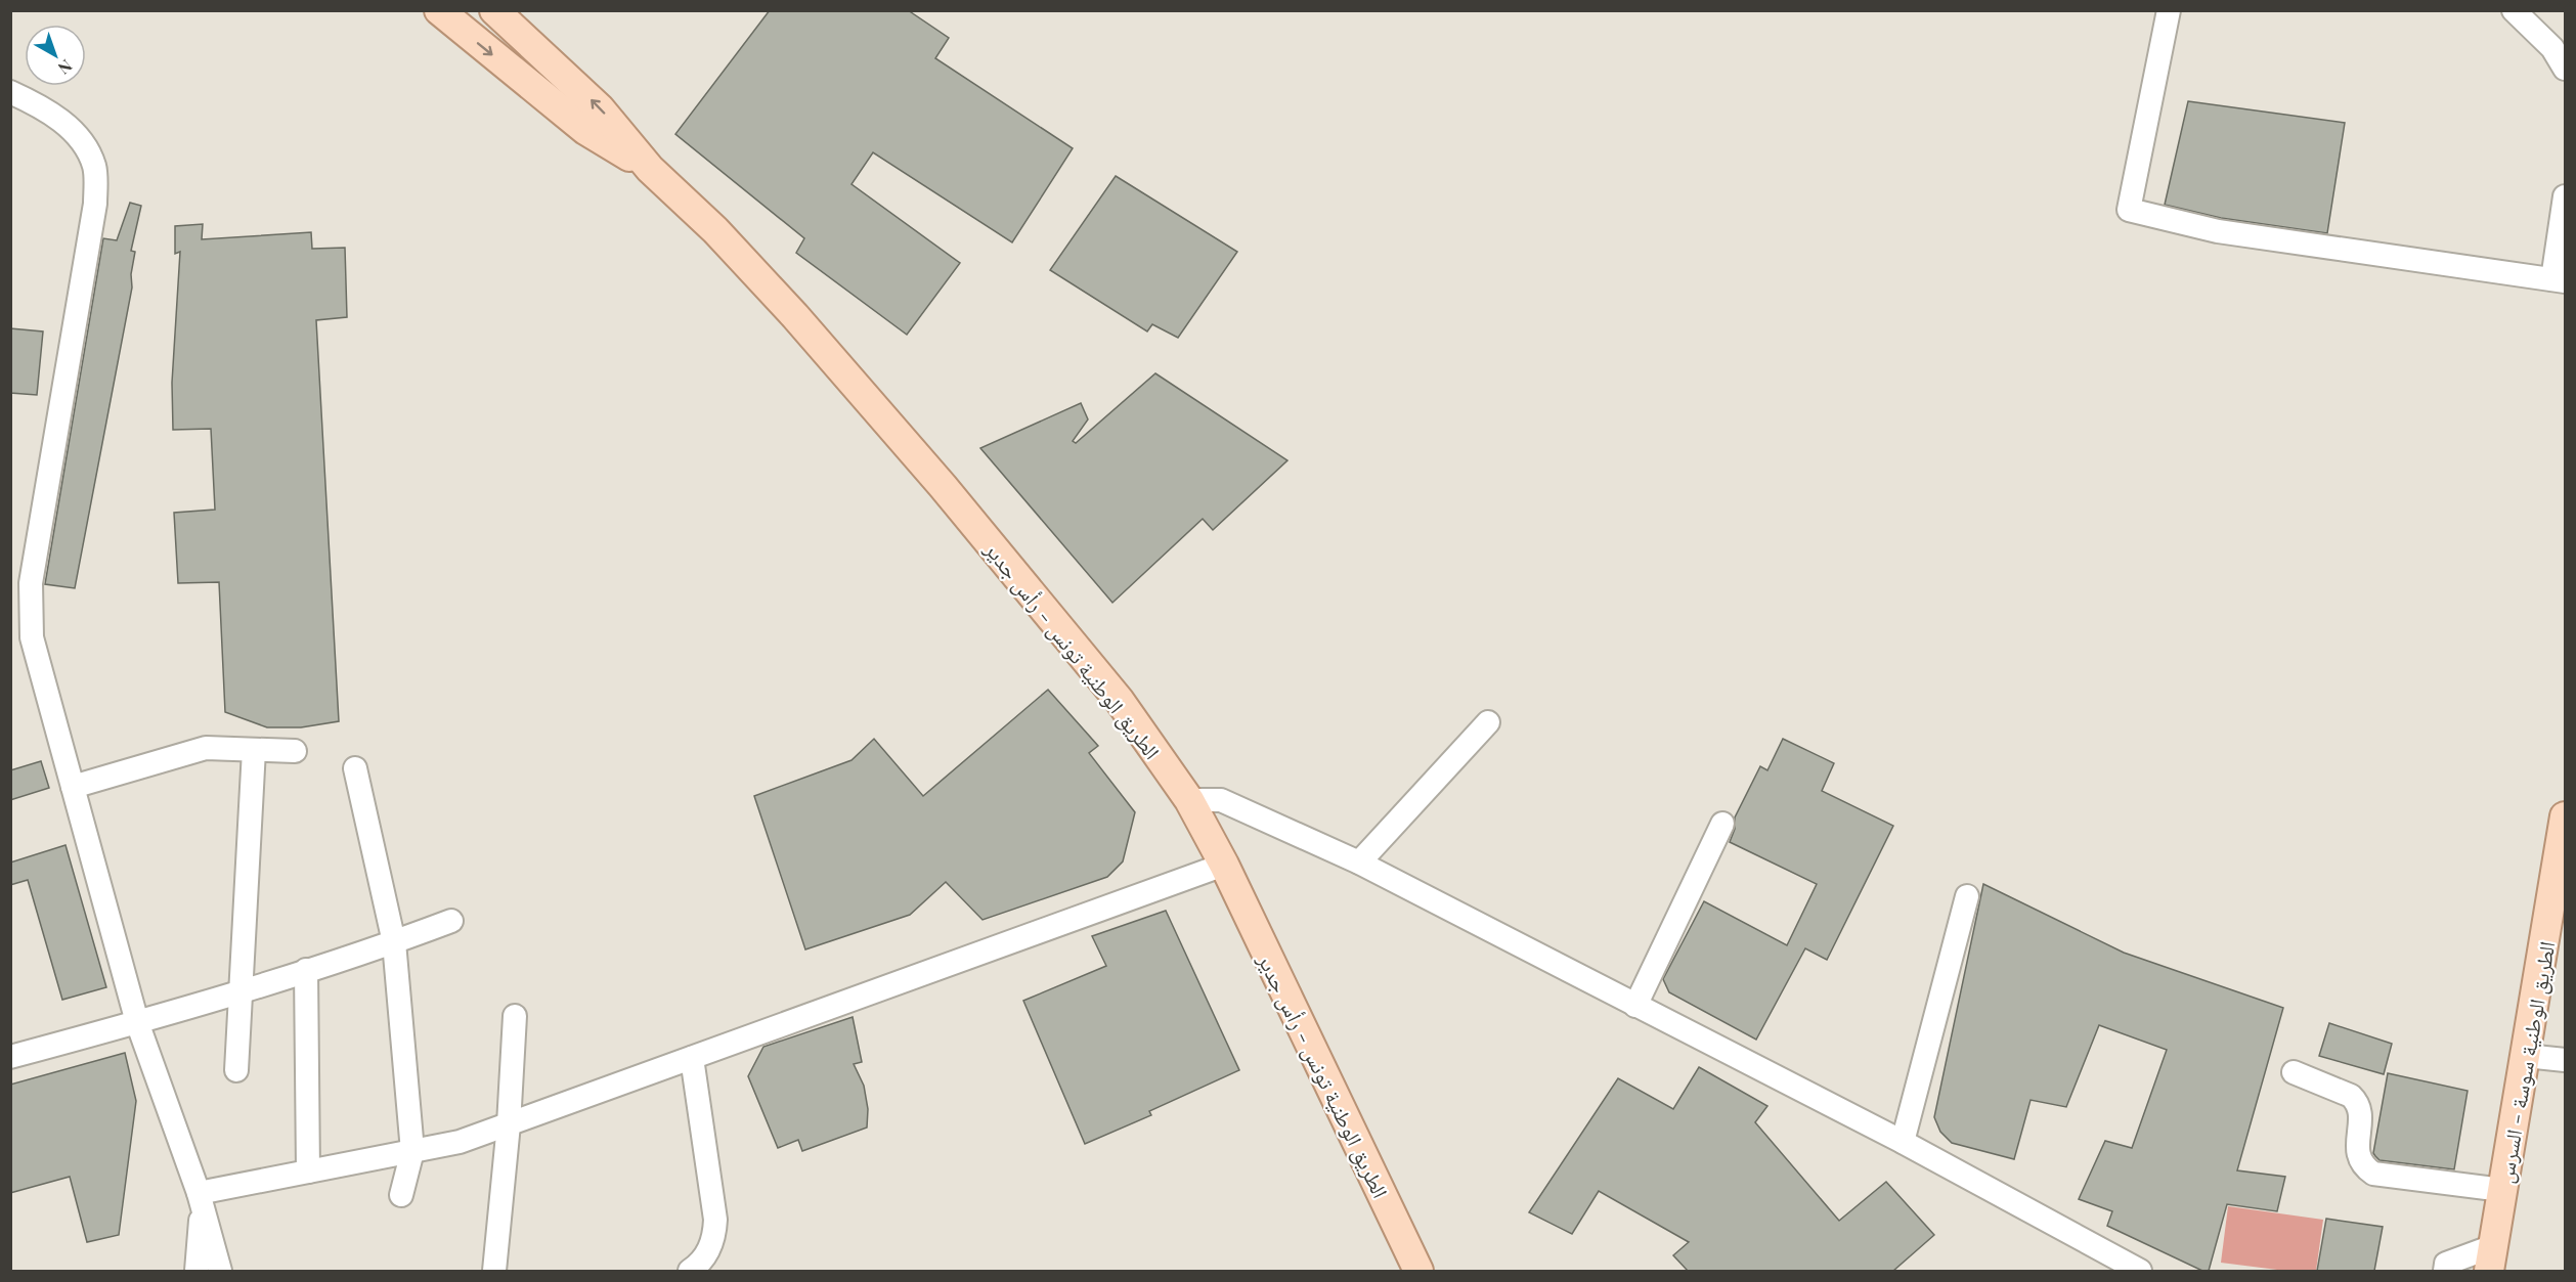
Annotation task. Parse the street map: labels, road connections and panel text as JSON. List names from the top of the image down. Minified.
{"streets":{"main road":["الطريق الوطنية تونس - رأس جدير","الطريق الوطنية سوسة - السرس"]},"north":"bottom right"}
